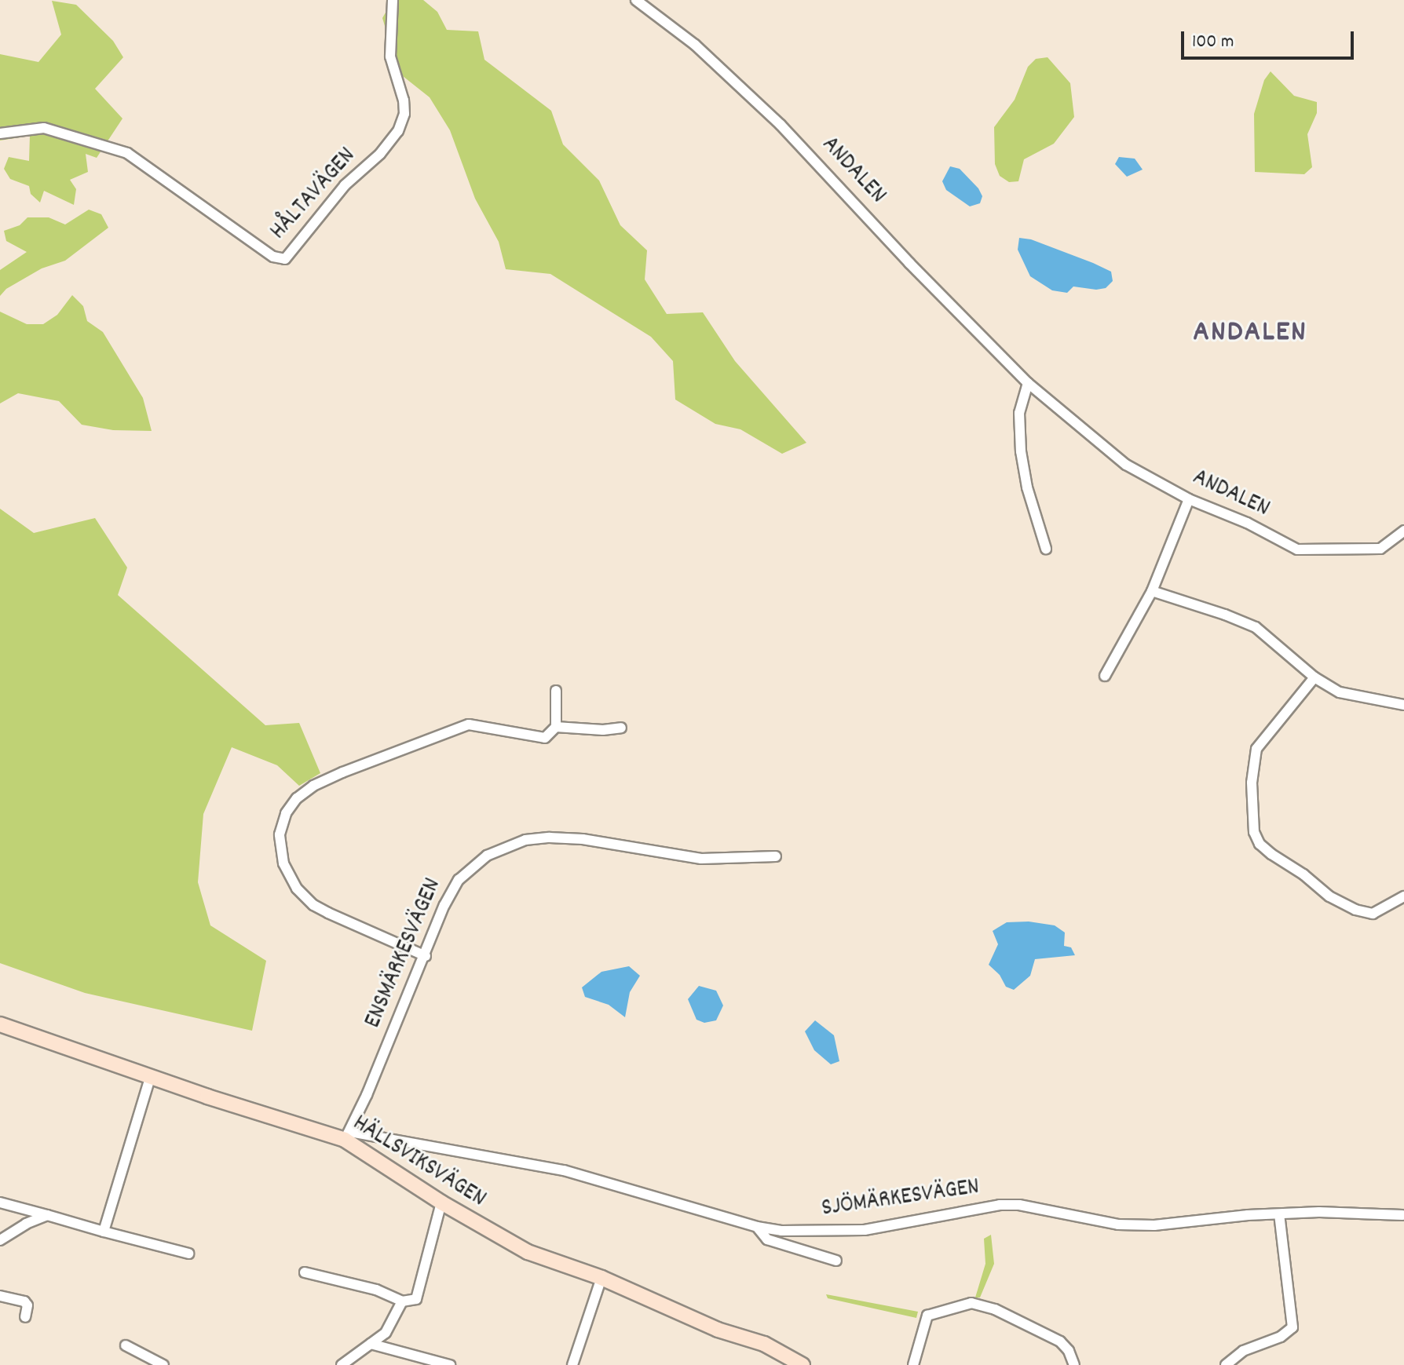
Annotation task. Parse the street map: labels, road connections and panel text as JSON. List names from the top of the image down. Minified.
{"streets":{"street":["ANDALEN","HÅLTAVÄGEN","ENSMÄRKESVÄGEN","HÄLLSVIKSVÄGEN","SJÖMÄRKESVÄGEN"]},"crossings":[["ENSMÄRKESVÄGEN","HÄLLSVIKSVÄGEN"],["ENSMÄRKESVÄGEN","SJÖMÄRKESVÄGEN"],["HÄLLSVIKSVÄGEN","SJÖMÄRKESVÄGEN"]],"districts":["ANDALEN"],"scale_bar":"100 m"}
